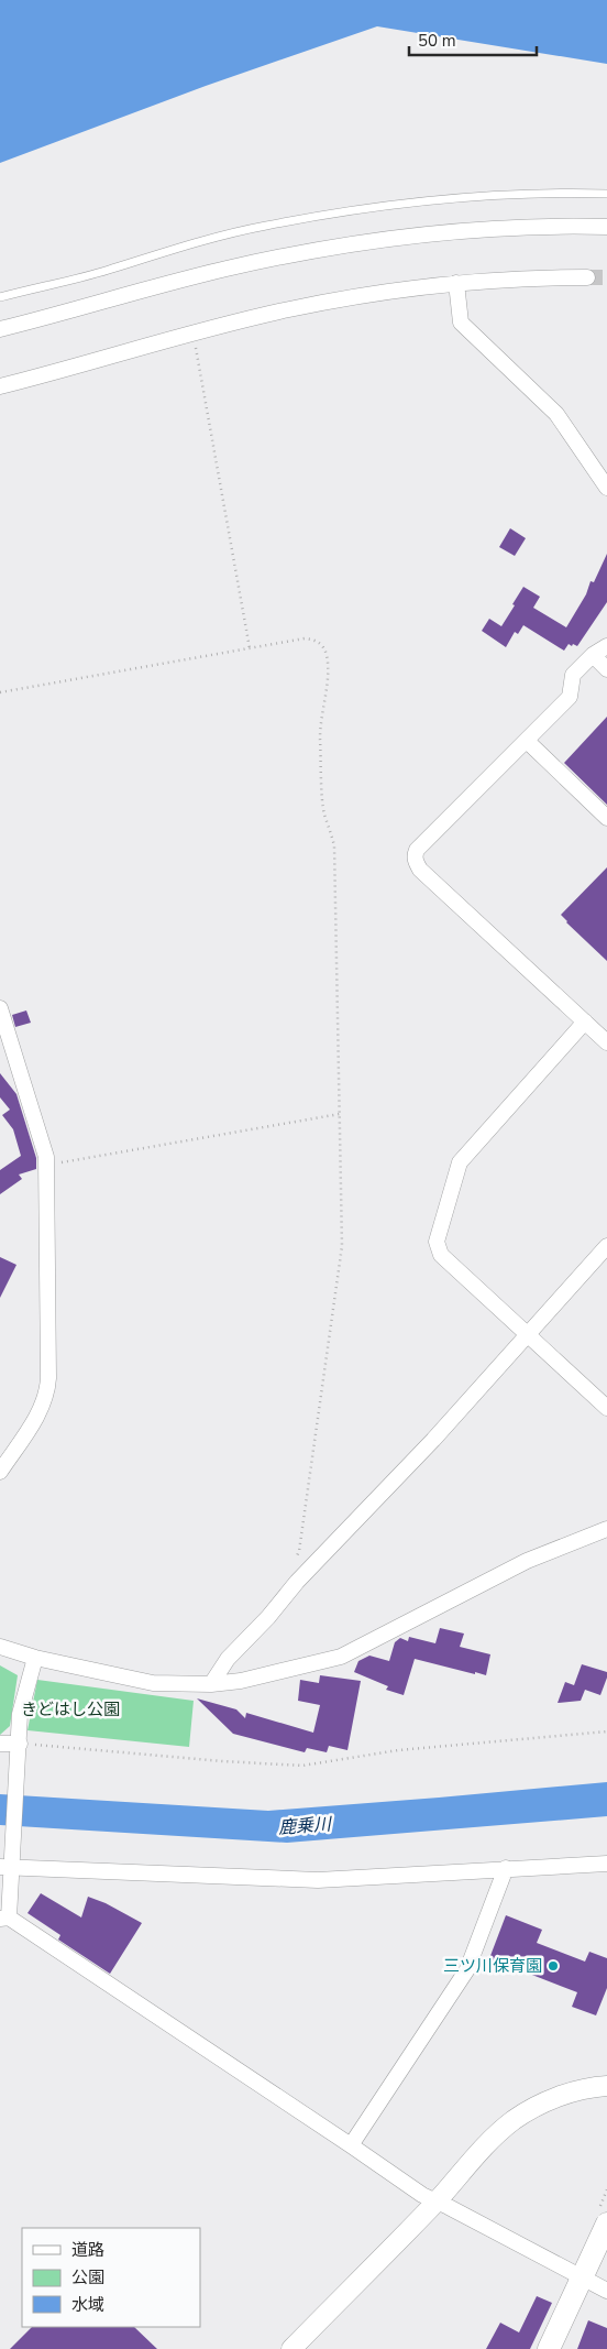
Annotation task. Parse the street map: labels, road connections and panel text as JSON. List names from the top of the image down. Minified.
{"water":["鹿乗川"],"parks":["きどはし公園"],"places":["三ツ川保育園"],"legend":["道路","公園","水域"],"scale_bar":"50 m"}
